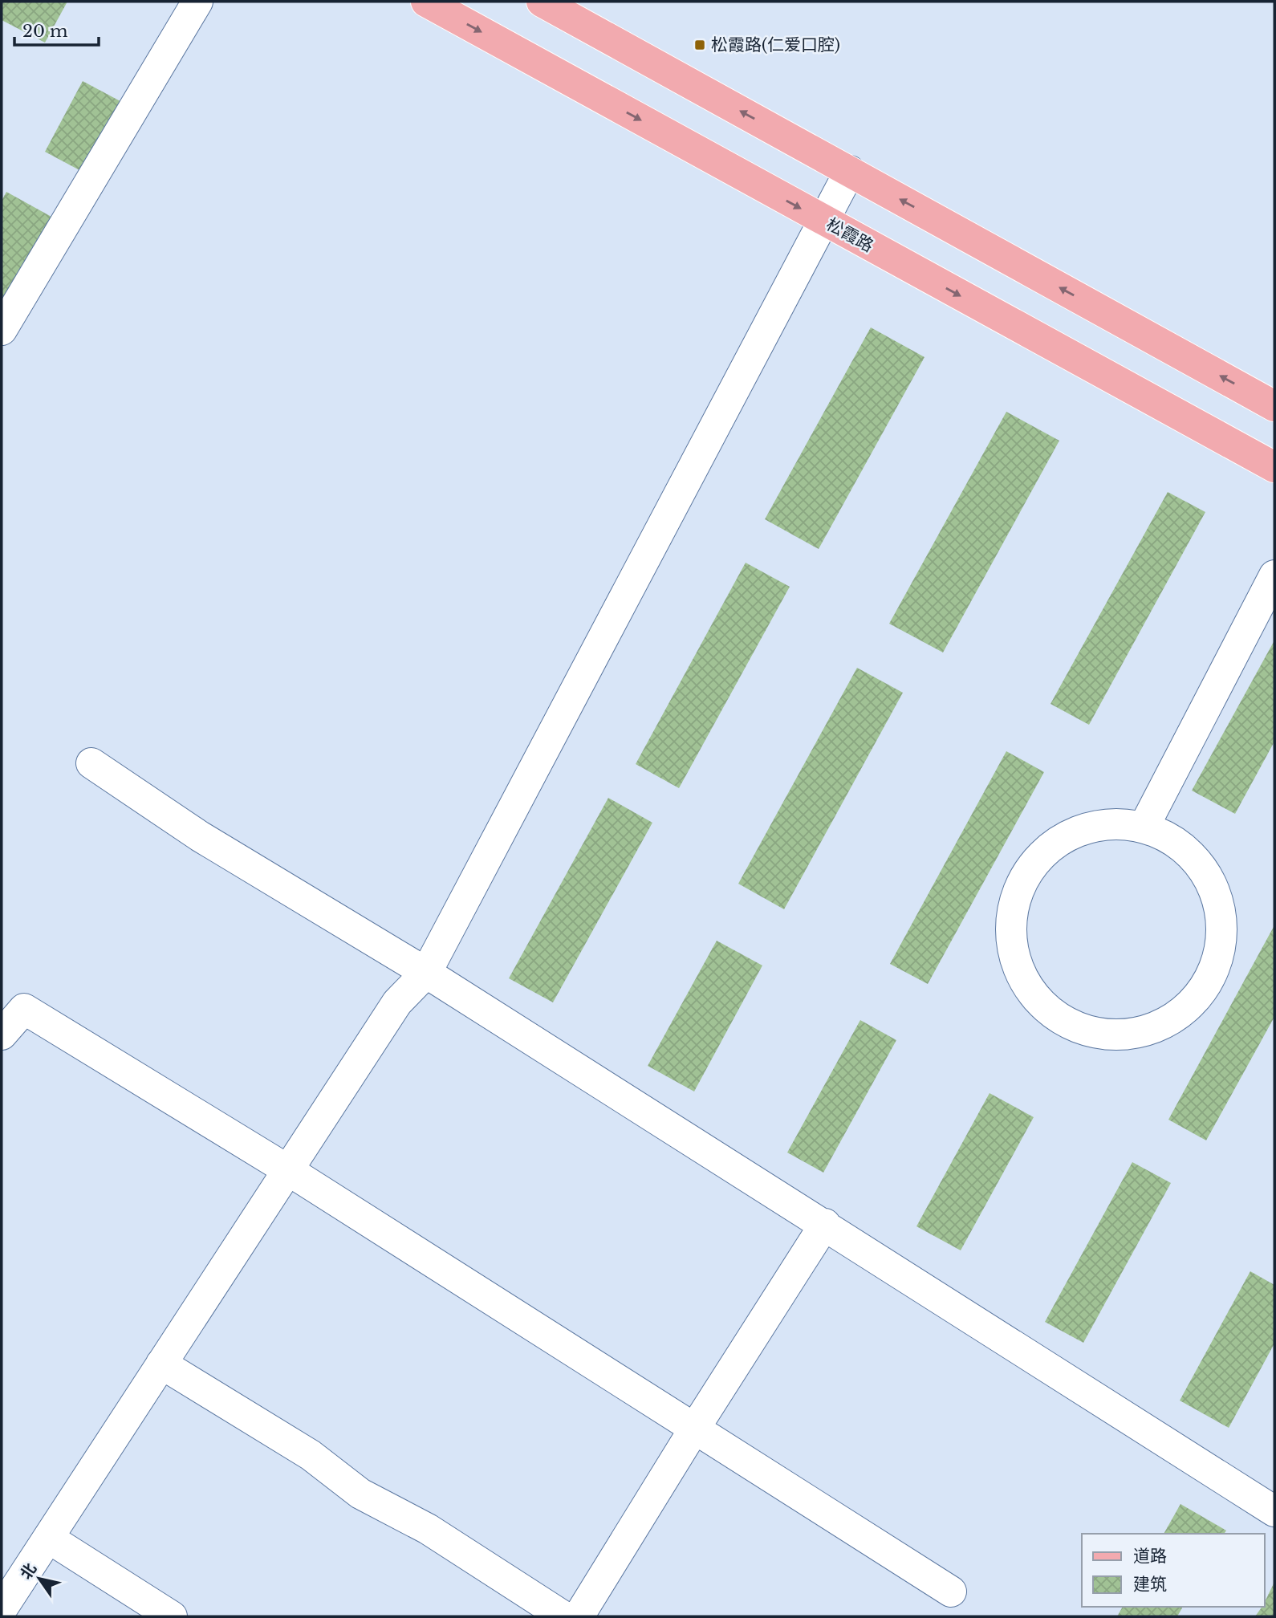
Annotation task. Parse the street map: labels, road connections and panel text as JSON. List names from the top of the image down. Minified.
{"streets":{"main road":["松霞路"]},"places":{"transit":["松霞路(仁爱口腔)"]},"legend":["道路","建筑"],"scale_bar":"20 m","north":"top left"}
